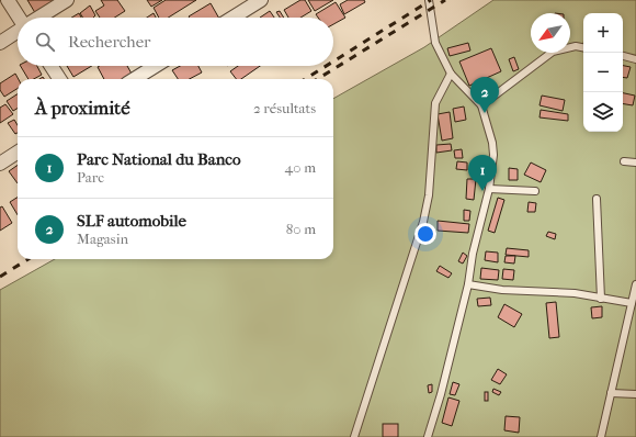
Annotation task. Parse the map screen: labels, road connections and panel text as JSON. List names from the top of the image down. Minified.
{"north":"bottom left","page":{"map_buttons":["+","−"],"search":"Rechercher","pins":["2","1"],"heading":["À proximité","2 résultats"],"list":[{"mark":"1","name":"Parc National du Banco","note":"Parc","value":"40 m"},{"mark":"2","name":"SLF automobile","note":"Magasin","value":"80 m"}]}}
